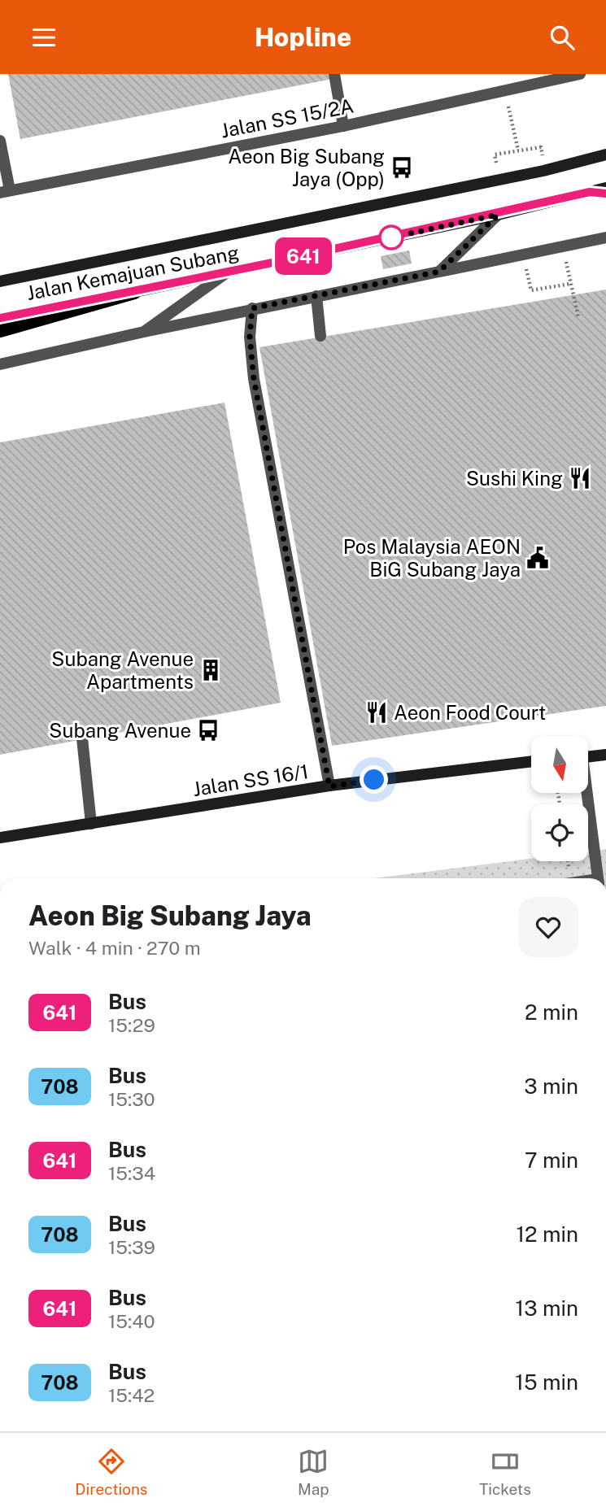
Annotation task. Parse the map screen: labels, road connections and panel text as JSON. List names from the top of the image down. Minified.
{"streets":{"main road":["Jalan Kemajuan Subang","Jalan SS 16/1"],"street":["Jalan SS 15/2A"]},"places":{"bus stop":["Aeon Big Subang Jaya (Opp)","Subang Avenue"],"restaurant":["Sushi King","Aeon Food Court"],"public building":["Pos Malaysia AEON BiG Subang Jaya"],"building":["Subang Avenue Apartments"]},"lines":["bus line 641"],"north":"bottom","page":{"header":"Hopline","on_map":"641","heading":["Aeon Big Subang Jaya","Walk · 4 min · 270 m"],"list":[{"mark":"641","name":"Bus","note":"15:29","value":"2 min"},{"mark":"708","name":"Bus","note":"15:30","value":"3 min"},{"mark":"641","name":"Bus","note":"15:34","value":"7 min"},{"mark":"708","name":"Bus","note":"15:39","value":"12 min"},{"mark":"641","name":"Bus","note":"15:40","value":"13 min"},{"mark":"708","name":"Bus","note":"15:42","value":"15 min"}],"tabs":["Directions","Map","Tickets"]}}
